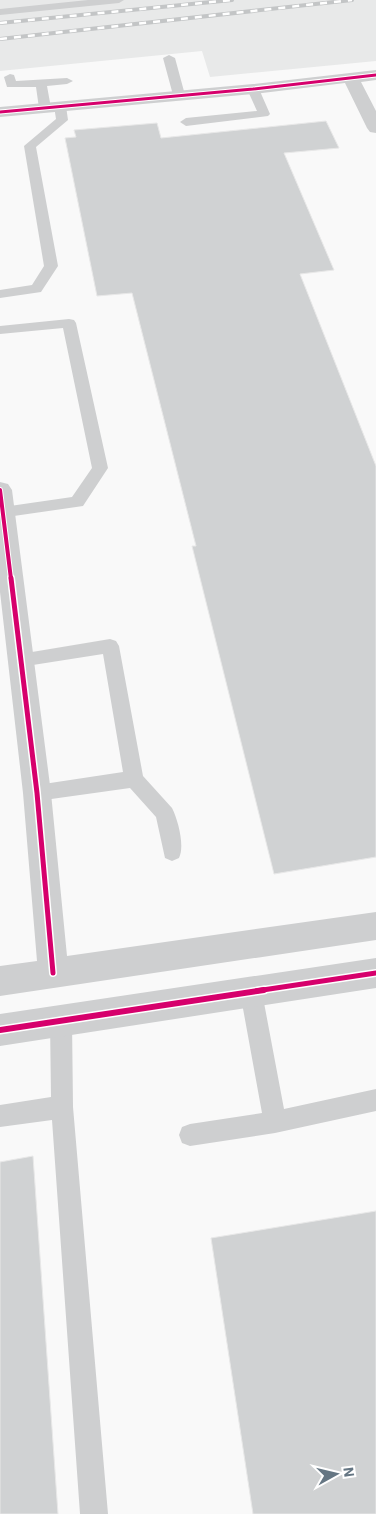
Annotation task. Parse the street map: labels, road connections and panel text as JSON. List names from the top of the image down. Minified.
{"north":"right"}
